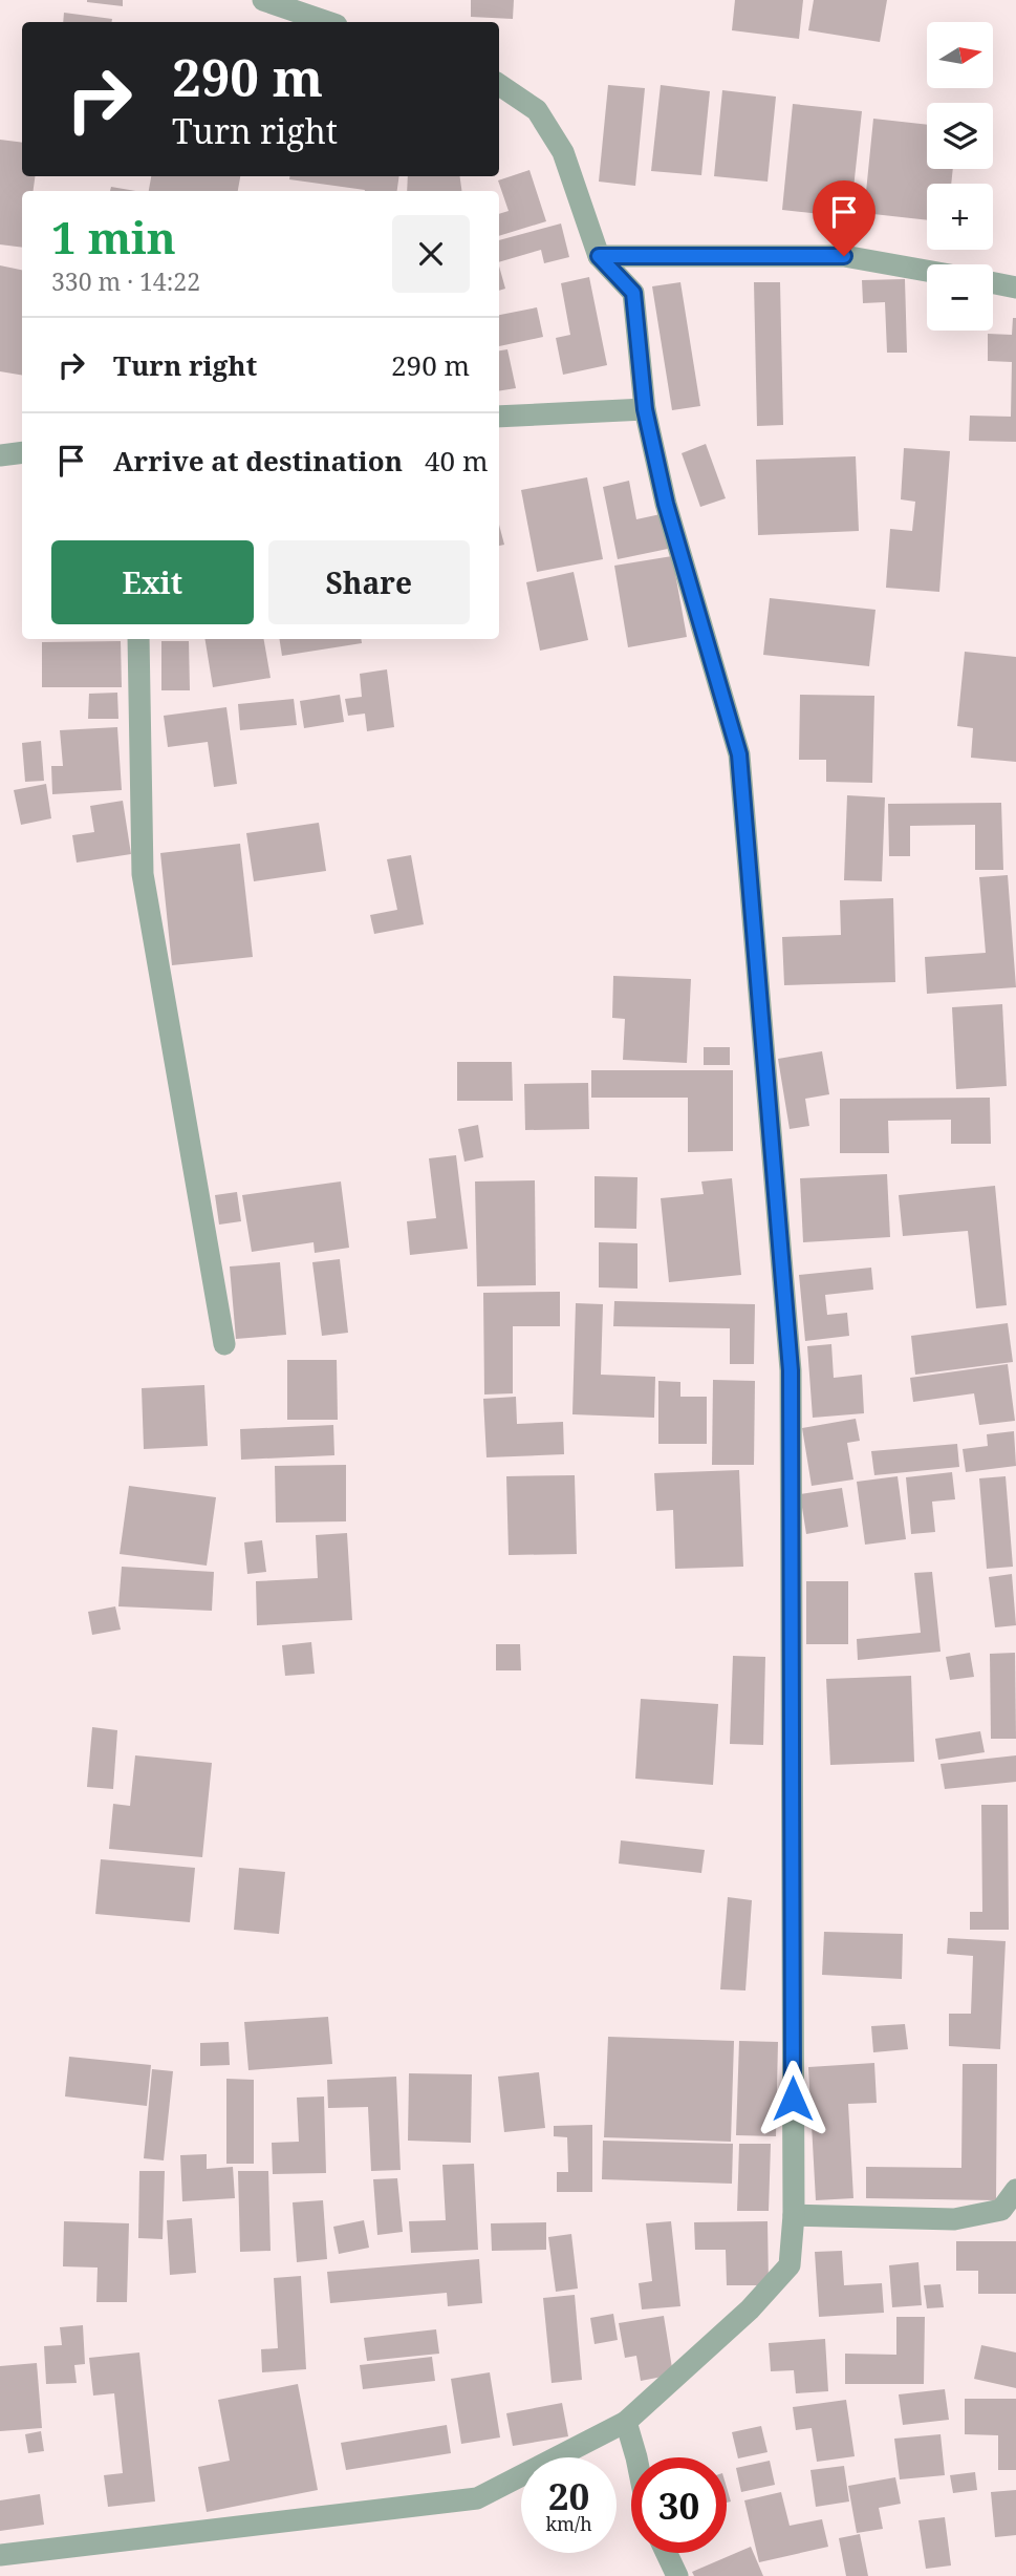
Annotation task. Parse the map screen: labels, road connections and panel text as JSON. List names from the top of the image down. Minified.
{"north":"right","page":{"map_buttons":["+","−"],"turn":["290 m","Turn right"],"heading":["1 min","330 m · 14:22"],"list":[{"name":"Turn right","value":"290 m"},{"name":"Arrive at destination","value":"40 m"}],"buttons":["Exit","Share"],"speed":"20 km/h","limit":"30"}}
